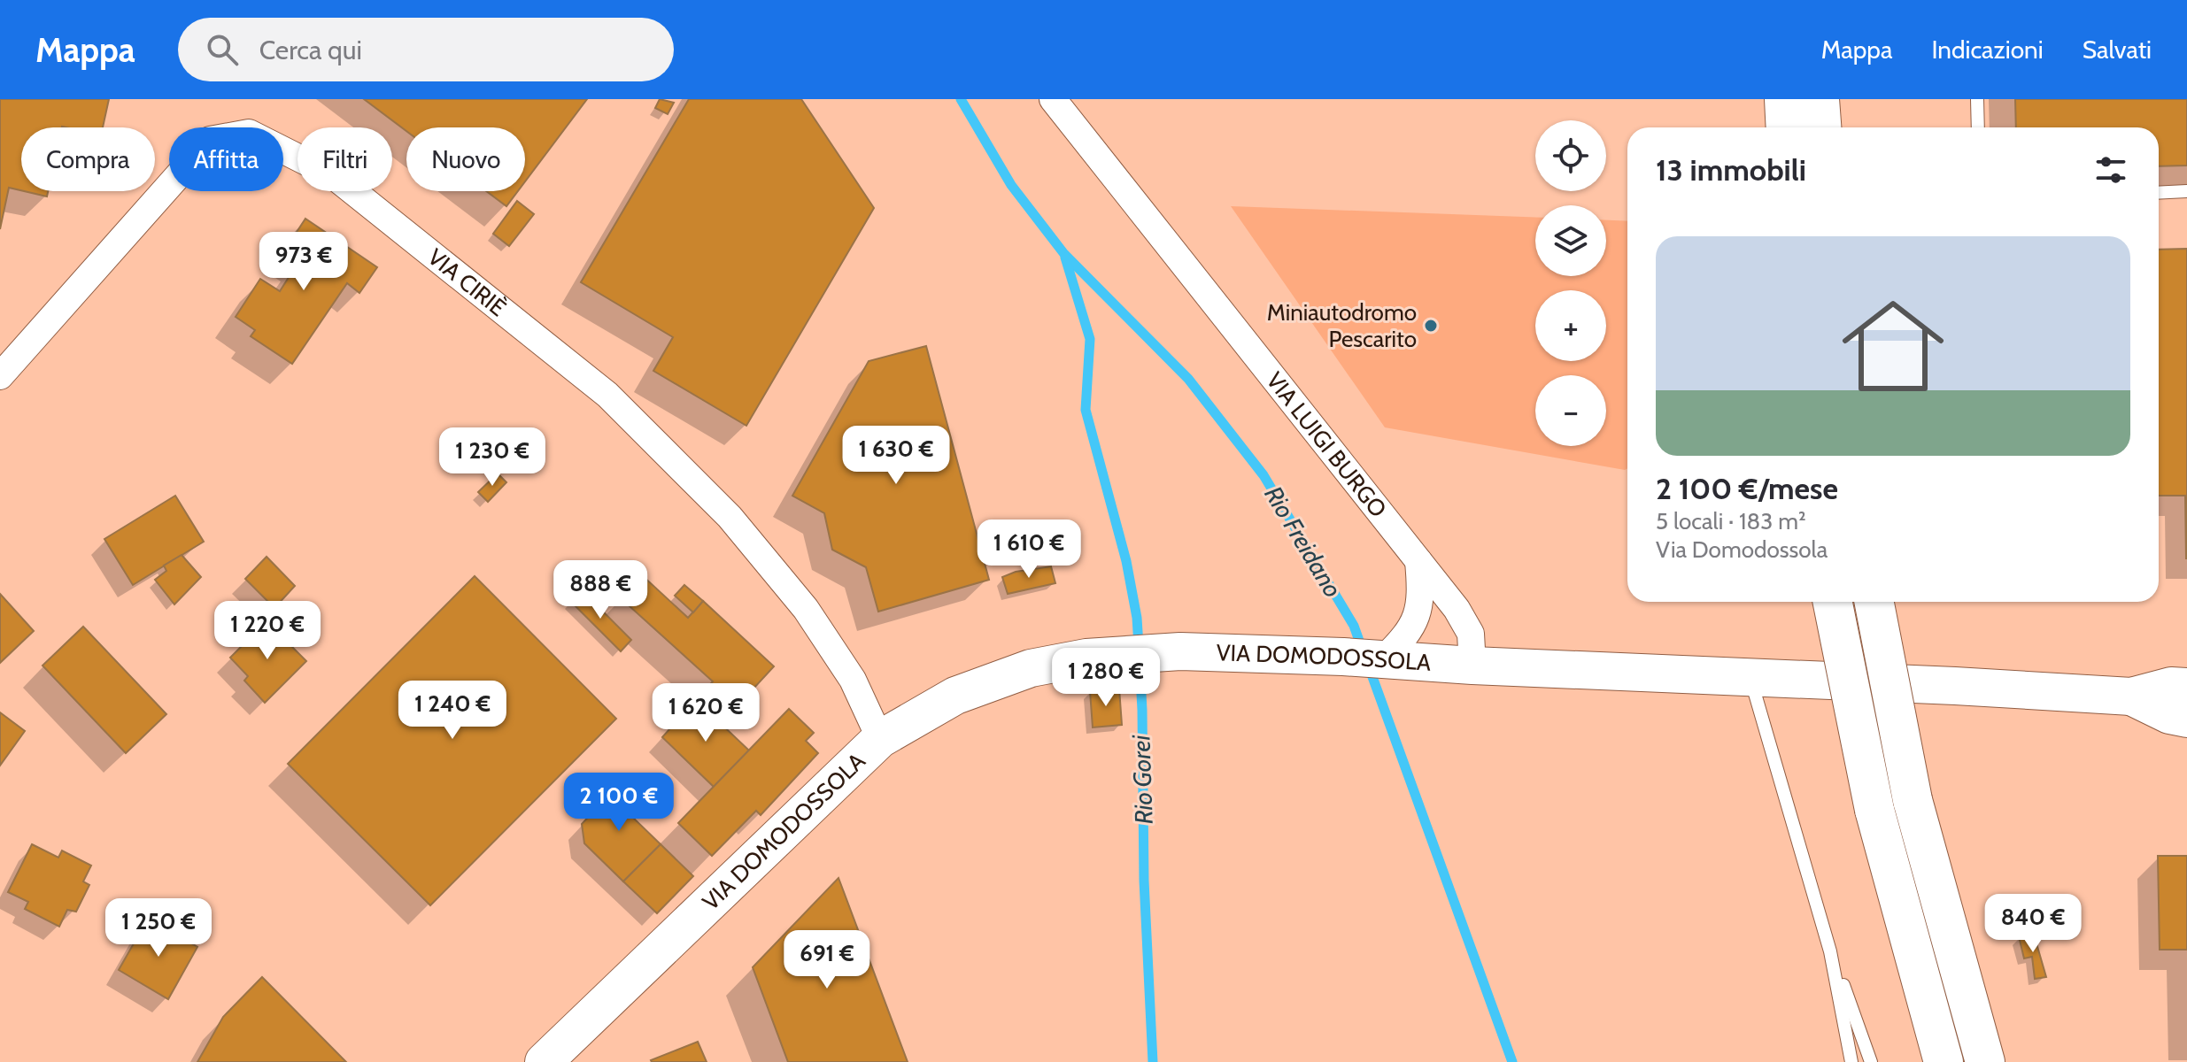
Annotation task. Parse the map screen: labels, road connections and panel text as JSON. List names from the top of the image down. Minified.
{"streets":{"street":["VIA CIRIÈ","VIA LUIGI BURGO","VIA DOMODOSSOLA"]},"crossings":[["VIA CIRIÈ","VIA DOMODOSSOLA"],["VIA LUIGI BURGO","VIA DOMODOSSOLA"]],"water":["Rio Freidano","Rio Gorei"],"places":["Miniautodromo Pescarito"],"page":{"header":"Mappa","search":"Cerca qui","nav":["Mappa","Indicazioni","Salvati"],"map_buttons":["+","−"],"chip":["Compra","Affitta","Filtri","Nuovo"],"heading":"13 immobili","list":[{"name":"2 100 €/mese","note":"5 locali · 183 m² · Via Domodossola"}],"price":["973 €","1 630 €","1 230 €","1 610 €","888 €","1 220 €","1 280 €","1 240 €","1 620 €","2 100 €","840 €","1 250 €","691 €"]}}
